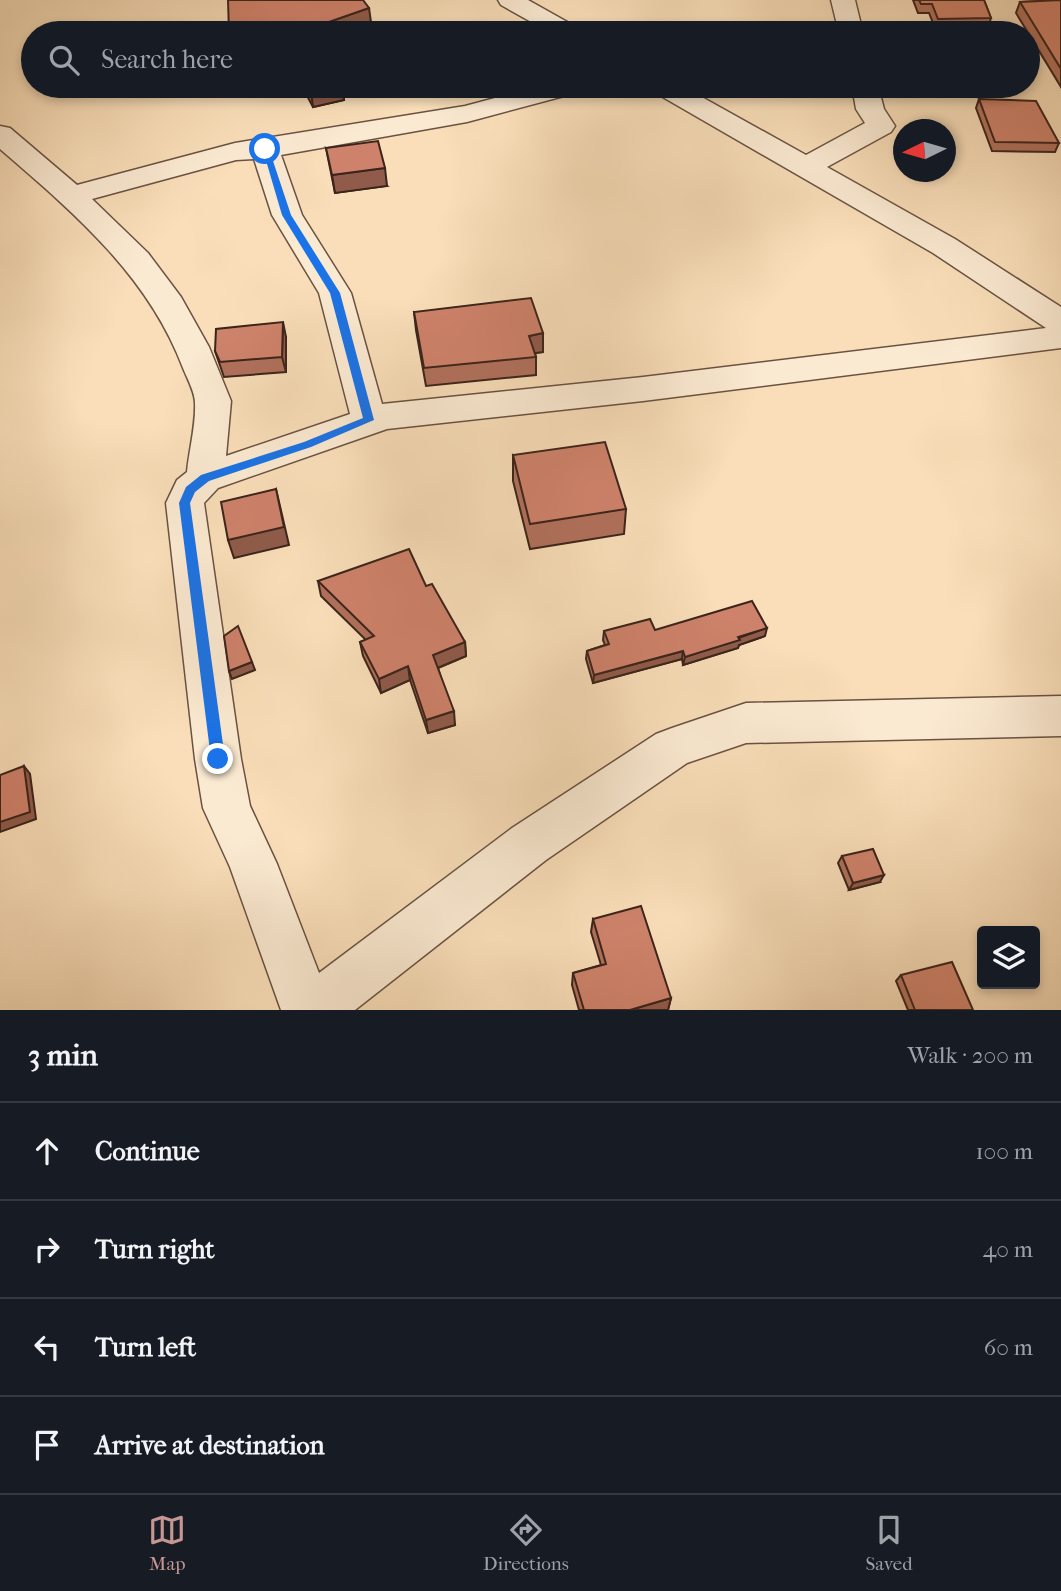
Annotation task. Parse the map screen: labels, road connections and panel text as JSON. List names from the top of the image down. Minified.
{"north":"left","page":{"search":"Search here","heading":["3 min","Walk · 200 m"],"list":[["Continue","100 m"],["Turn right","40 m"],["Turn left","60 m"],"Arrive at destination"],"nav":["Map","Directions","Saved"]}}
